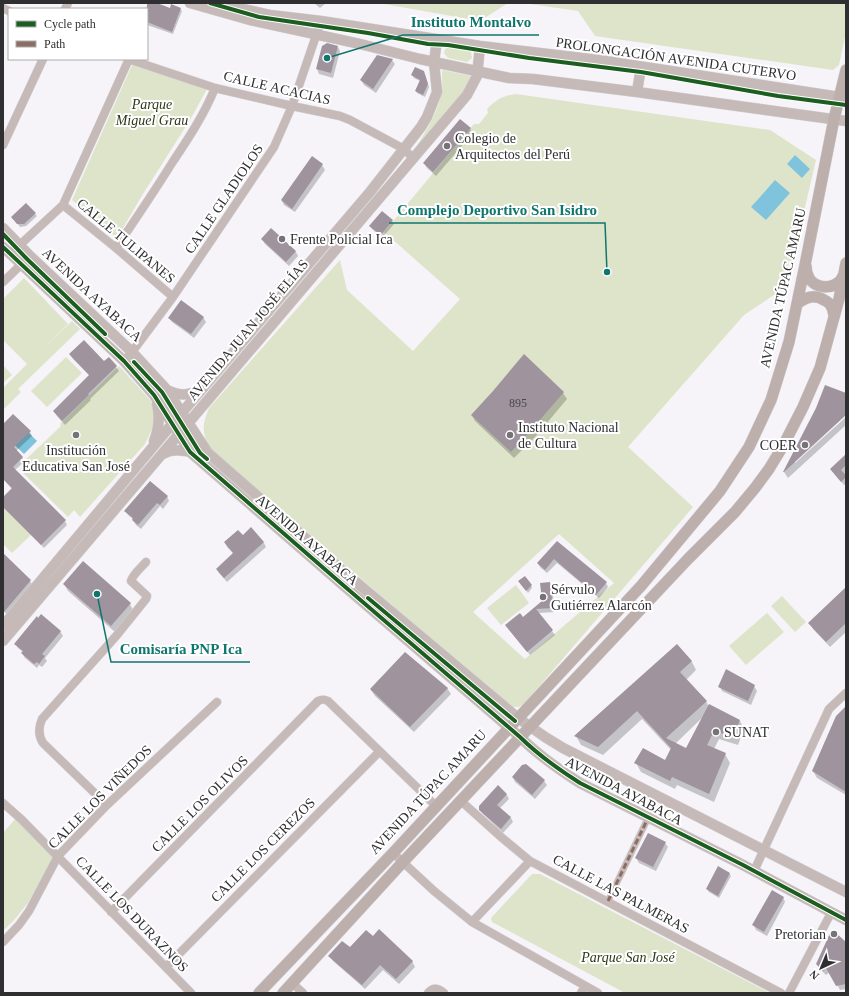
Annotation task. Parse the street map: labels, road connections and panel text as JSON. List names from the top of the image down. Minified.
{"streets":{"main road":["AVENIDA TÚPAC AMARU"],"street":["PROLONGACIÓN AVENIDA CUTERVO","CALLE ACACIAS","CALLE GLADIOLOS","CALLE TULIPANES","AVENIDA AYABACA","AVENIDA JUAN JOSÉ ELÍAS","CALLE LOS VIÑEDOS","CALLE LOS OLIVOS","CALLE LOS CEREZOS","CALLE LAS PALMERAS","CALLE LOS DURAZNOS"]},"crossings":[["PROLONGACIÓN AVENIDA CUTERVO","CALLE GLADIOLOS"],["PROLONGACIÓN AVENIDA CUTERVO","AVENIDA TÚPAC AMARU"],["PROLONGACIÓN AVENIDA CUTERVO","AVENIDA JUAN JOSÉ ELÍAS"],["CALLE ACACIAS","CALLE GLADIOLOS"],["CALLE ACACIAS","AVENIDA JUAN JOSÉ ELÍAS"],["CALLE GLADIOLOS","CALLE TULIPANES"],["CALLE GLADIOLOS","AVENIDA AYABACA"],["AVENIDA TÚPAC AMARU","AVENIDA AYABACA"],["AVENIDA TÚPAC AMARU","CALLE LOS OLIVOS"],["AVENIDA TÚPAC AMARU","CALLE LAS PALMERAS"],["AVENIDA AYABACA","AVENIDA JUAN JOSÉ ELÍAS"],["CALLE LOS VIÑEDOS","CALLE LOS DURAZNOS"],["CALLE LOS OLIVOS","CALLE LOS CEREZOS"],["CALLE LOS OLIVOS","CALLE LOS DURAZNOS"],["CALLE LOS CEREZOS","CALLE LOS DURAZNOS"]],"parks":["Parque Miguel Grau","Parque San José"],"places":["Instituto Montalvo","Colegio de Arquitectos del Perú","Frente Policial Ica","Complejo Deportivo San Isidro","Institución Educativa San José","Instituto Nacional de Cultura","COER","Comisaría PNP Ica","Sérvulo Gutiérrez Alarcón","SUNAT","Pretorian"],"house_numbers":["895"],"legend":["Cycle path","Path"],"north":"bottom left"}
